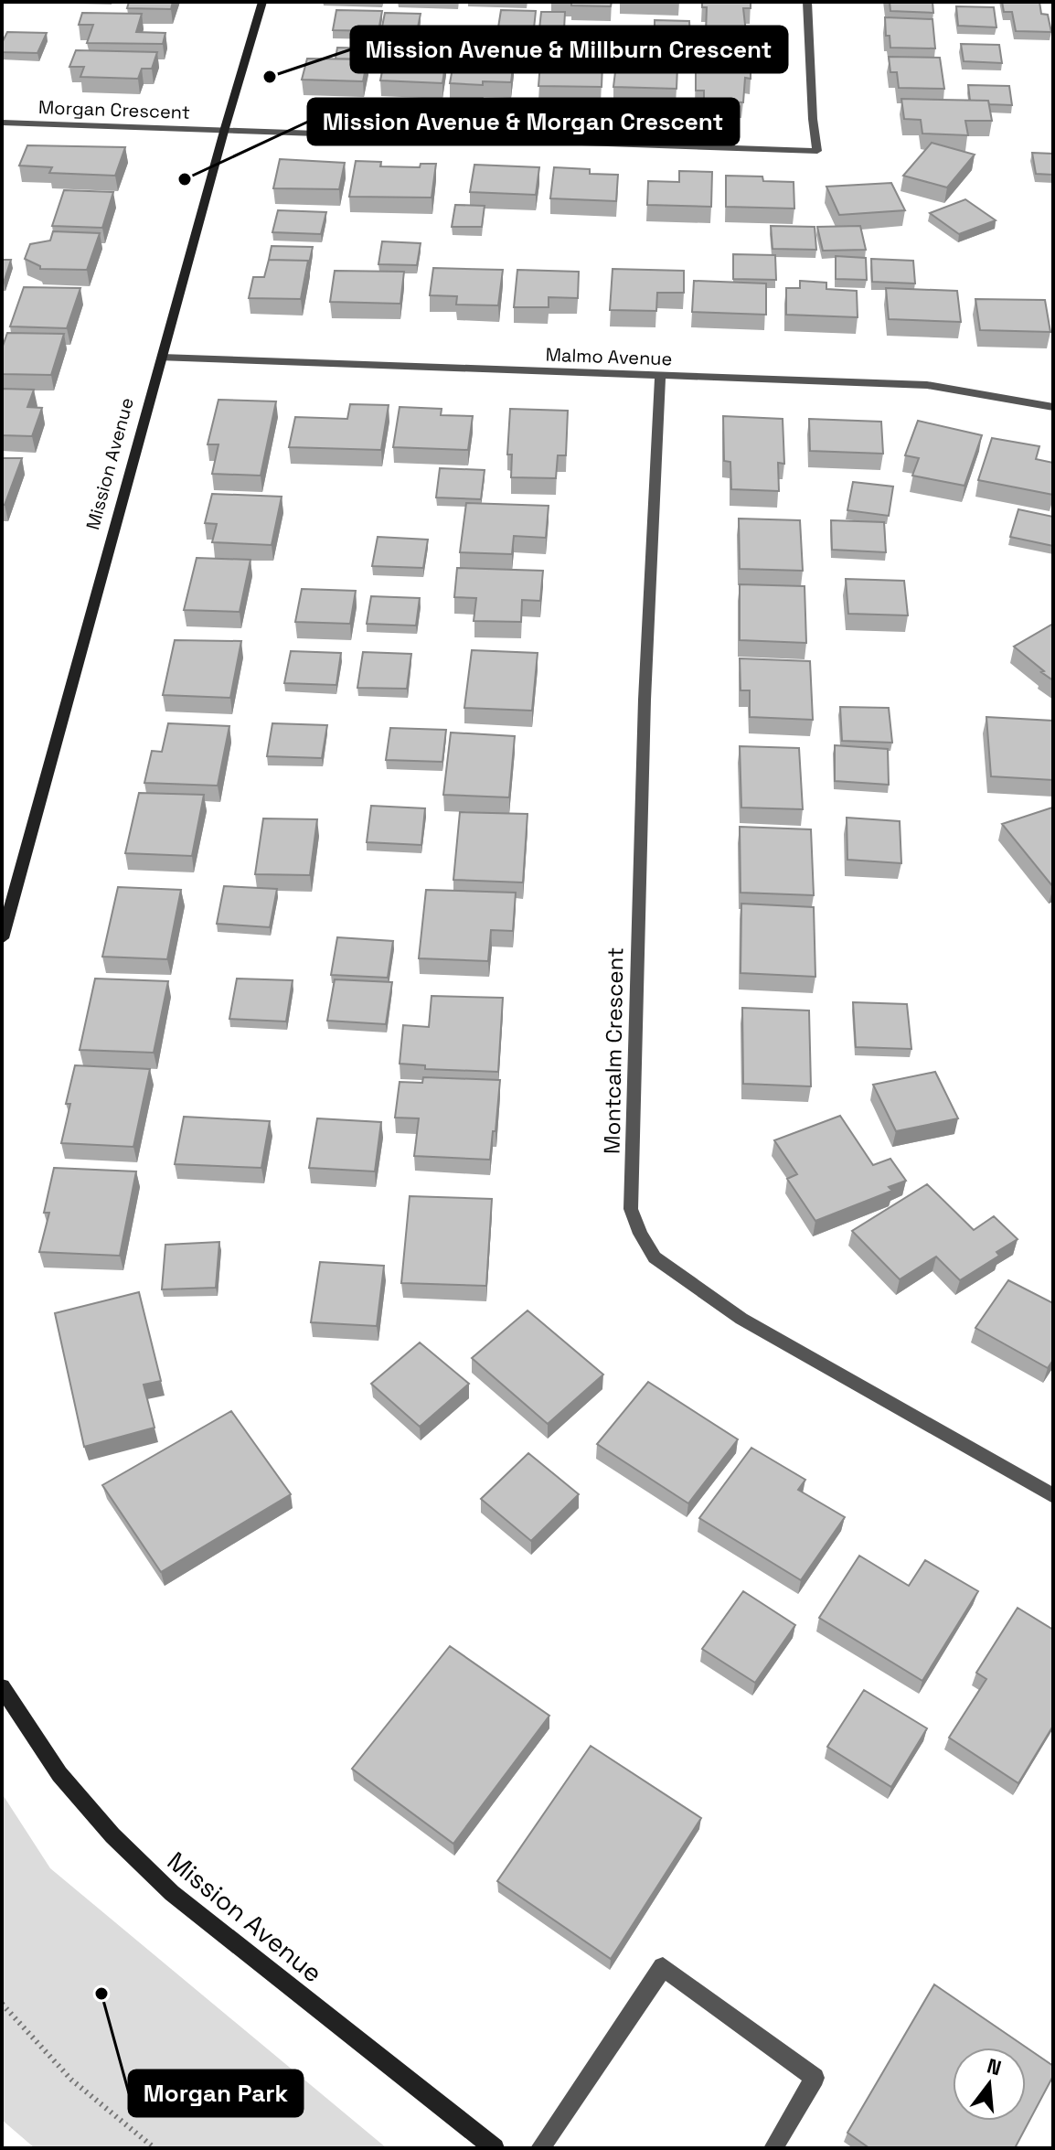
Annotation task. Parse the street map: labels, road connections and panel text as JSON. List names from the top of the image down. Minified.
{"streets":{"street":["Morgan Crescent","Malmo Avenue","Mission Avenue","Montcalm Crescent"]},"crossings":[["Morgan Crescent","Mission Avenue"],["Malmo Avenue","Mission Avenue"],["Malmo Avenue","Montcalm Crescent"]],"places":["Mission Avenue & Millburn Crescent","Mission Avenue & Morgan Crescent","Morgan Park"],"north":"top"}
